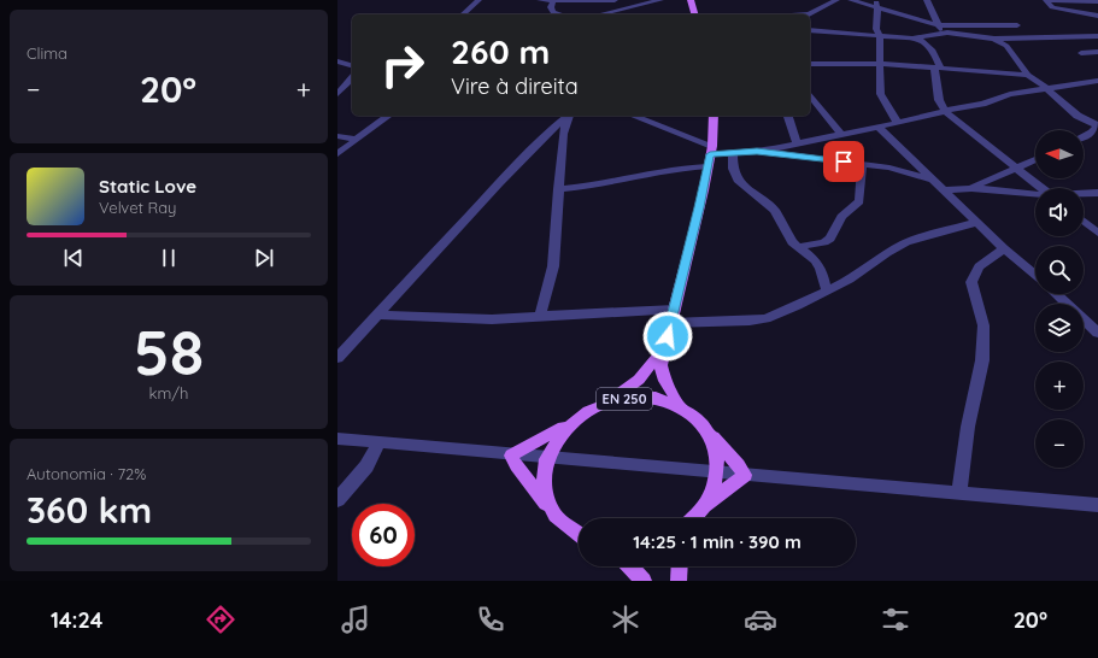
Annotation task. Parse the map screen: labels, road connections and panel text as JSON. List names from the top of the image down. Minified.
{"streets":{"main road":["EN 250"]},"north":"left","page":{"tile":["Clima",["58","km/h"],["Autonomia · 72%","360 km"]],"turn":["260 m","Vire à direita"],"heat":["−","20°","+"],"map_buttons":["+","−"],"song":["Static Love","Velvet Ray"],"limit":"60","trip":"14:25 · 1 min · 390 m","tabs":["14:24","20°"]}}
